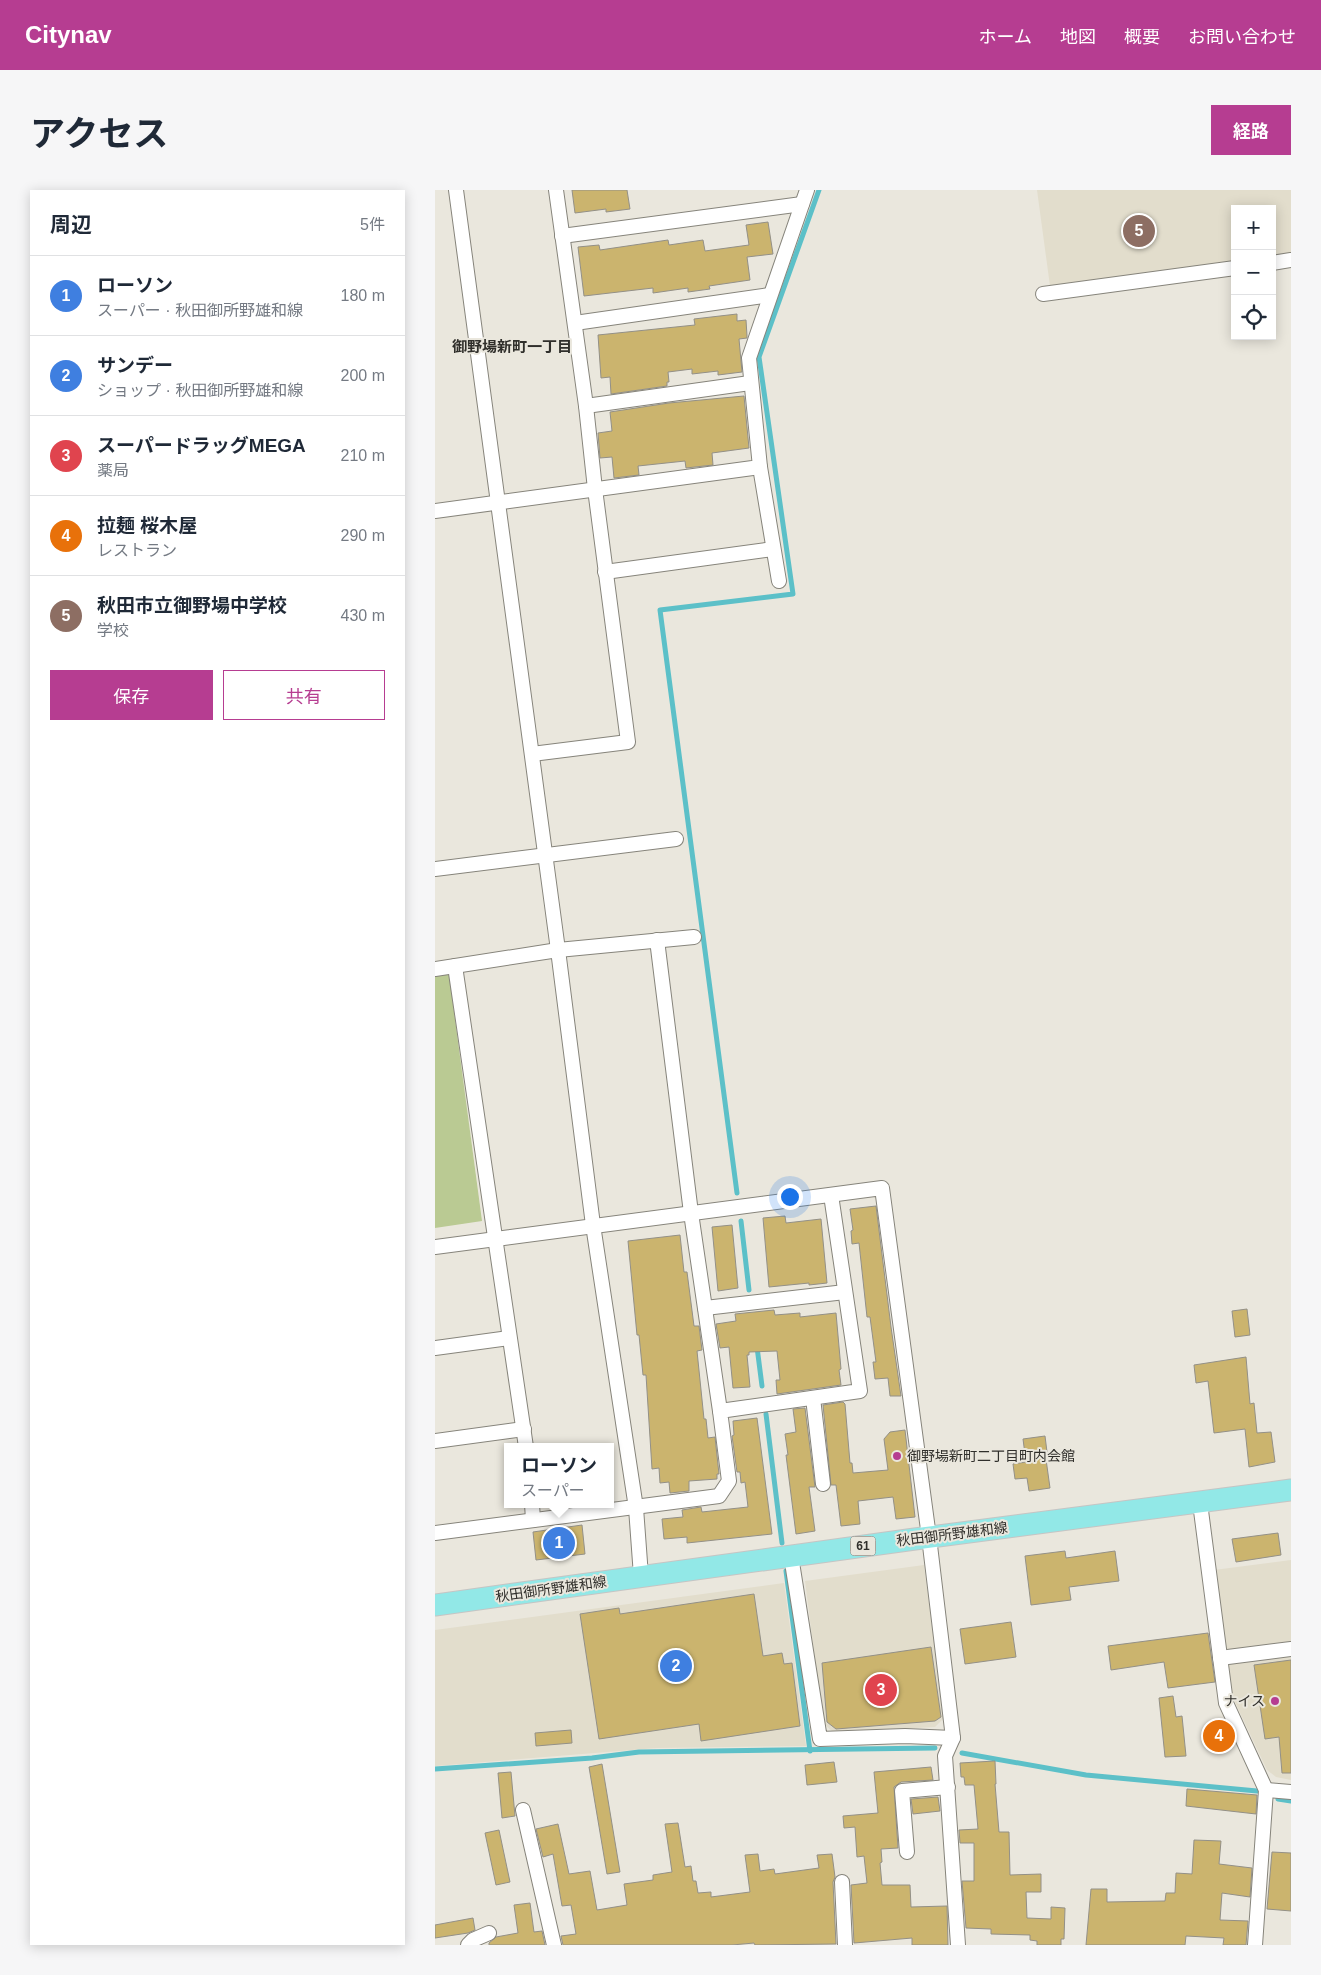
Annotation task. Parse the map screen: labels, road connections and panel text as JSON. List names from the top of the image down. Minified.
{"streets":{"main road":["秋田御所野雄和線","61"]},"districts":["御野場新町一丁目"],"places":["御野場新町二丁目町内会館","ナイス"],"page":{"header":"Citynav","nav":["ホーム","地図","概要","お問い合わせ"],"title":"アクセス","buttons":["経路",["保存","共有"]],"heading":["周辺","5件"],"map_buttons":["+","−"],"pins":["5","1","2","3","4"],"list":[{"mark":"1","name":"ローソン","note":"スーパー · 秋田御所野雄和線","value":"180 m"},{"mark":"2","name":"サンデー","note":"ショップ · 秋田御所野雄和線","value":"200 m"},{"mark":"3","name":"スーパードラッグMEGA","note":"薬局","value":"210 m"},{"mark":"4","name":"拉麺 桜木屋","note":"レストラン","value":"290 m"},{"mark":"5","name":"秋田市立御野場中学校","note":"学校","value":"430 m"}],"popup":["ローソン","スーパー"]}}
